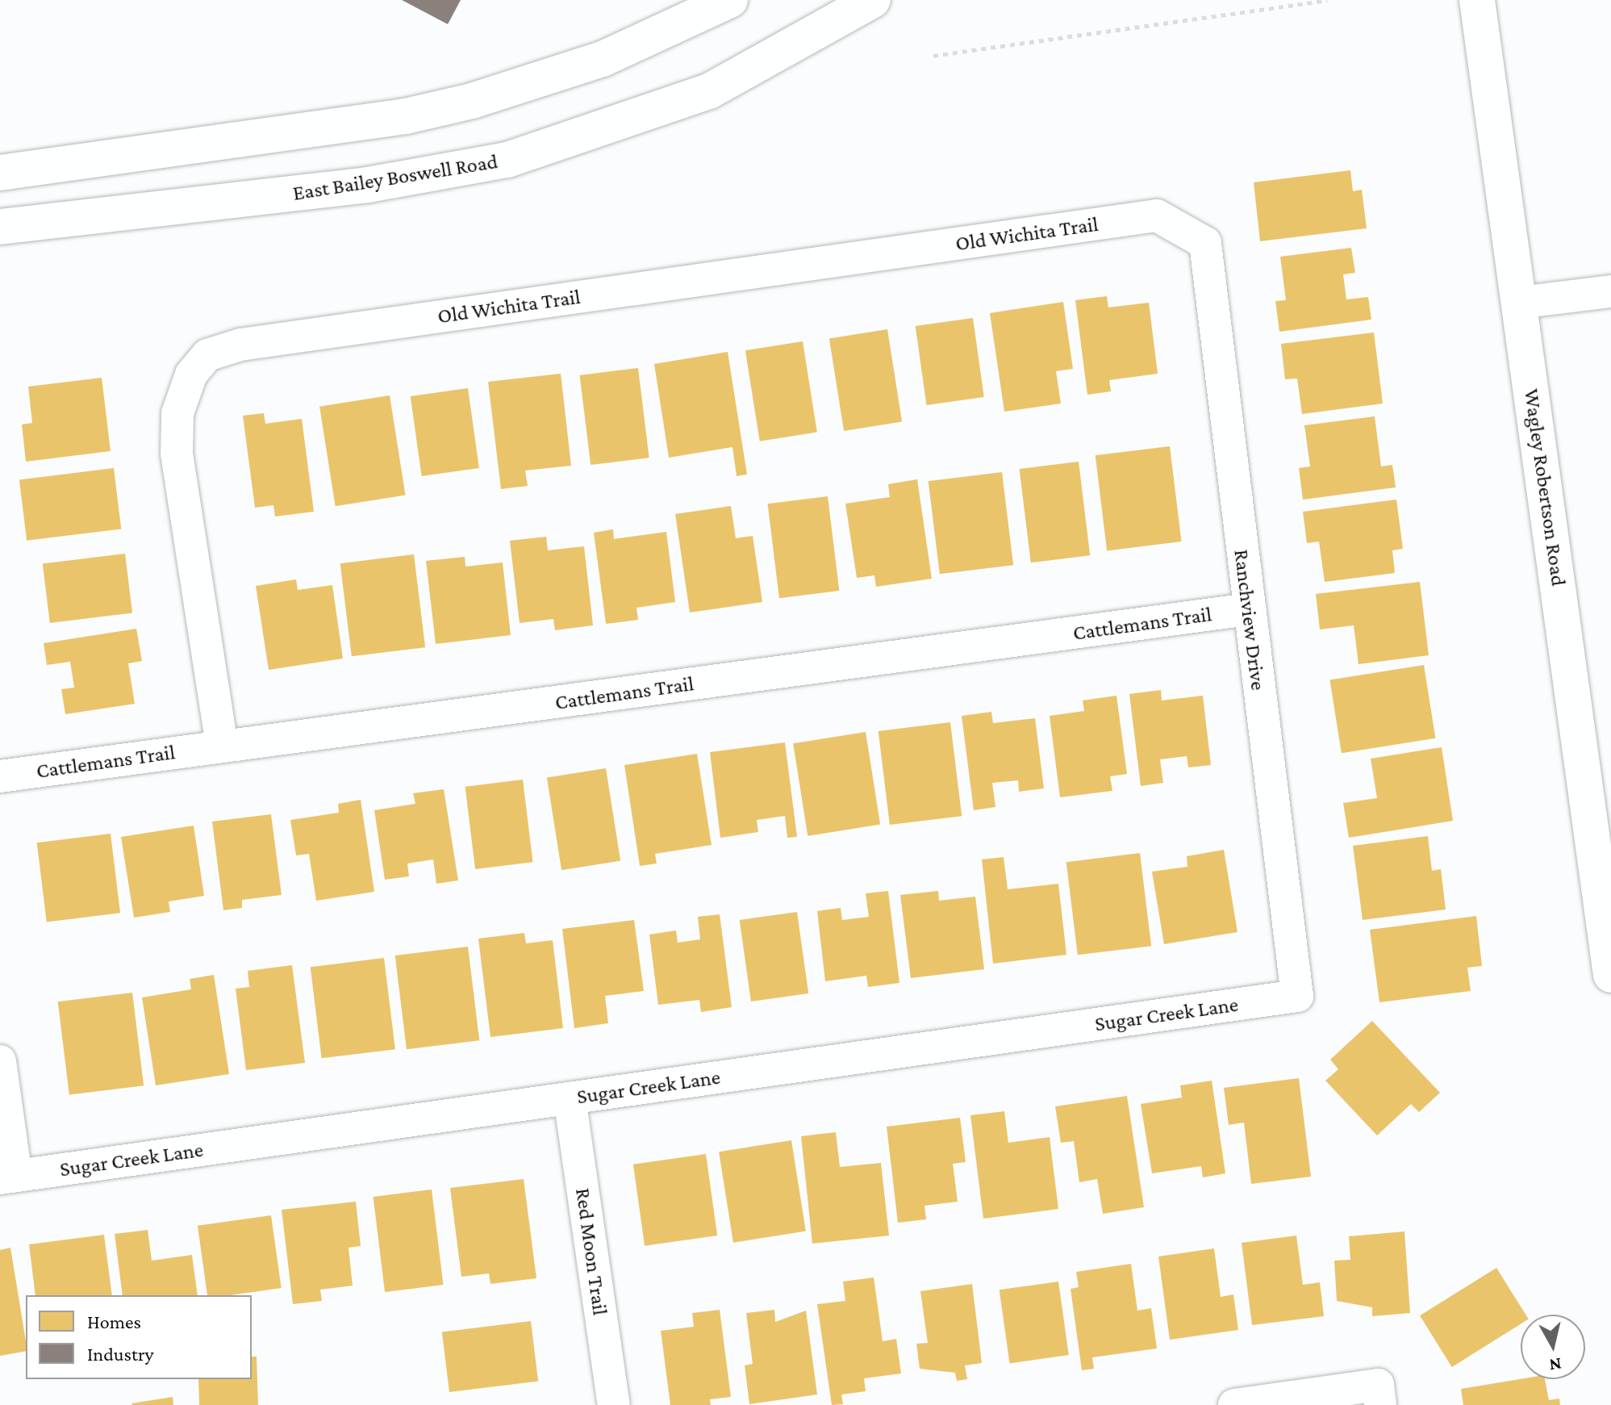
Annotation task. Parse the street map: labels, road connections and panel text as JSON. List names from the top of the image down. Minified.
{"streets":{"main road":["East Bailey Boswell Road","Wagley Robertson Road"],"street":["Old Wichita Trail","Ranchview Drive","Cattlemans Trail","Sugar Creek Lane","Red Moon Trail"]},"crossings":[["Old Wichita Trail","Ranchview Drive"],["Old Wichita Trail","Cattlemans Trail"],["Ranchview Drive","Cattlemans Trail"],["Ranchview Drive","Sugar Creek Lane"],["Sugar Creek Lane","Red Moon Trail"]],"legend":["Homes","Industry"],"north":"bottom"}
